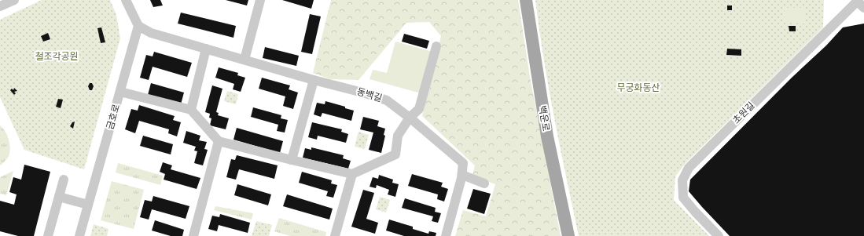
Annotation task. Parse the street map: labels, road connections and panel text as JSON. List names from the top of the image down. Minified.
{"streets":{"main road":["백운로"],"street":["동백길","초원길","금호로"]},"crossings":[["동백길","금호로"]],"parks":["철조각공원","무궁화동산"]}
